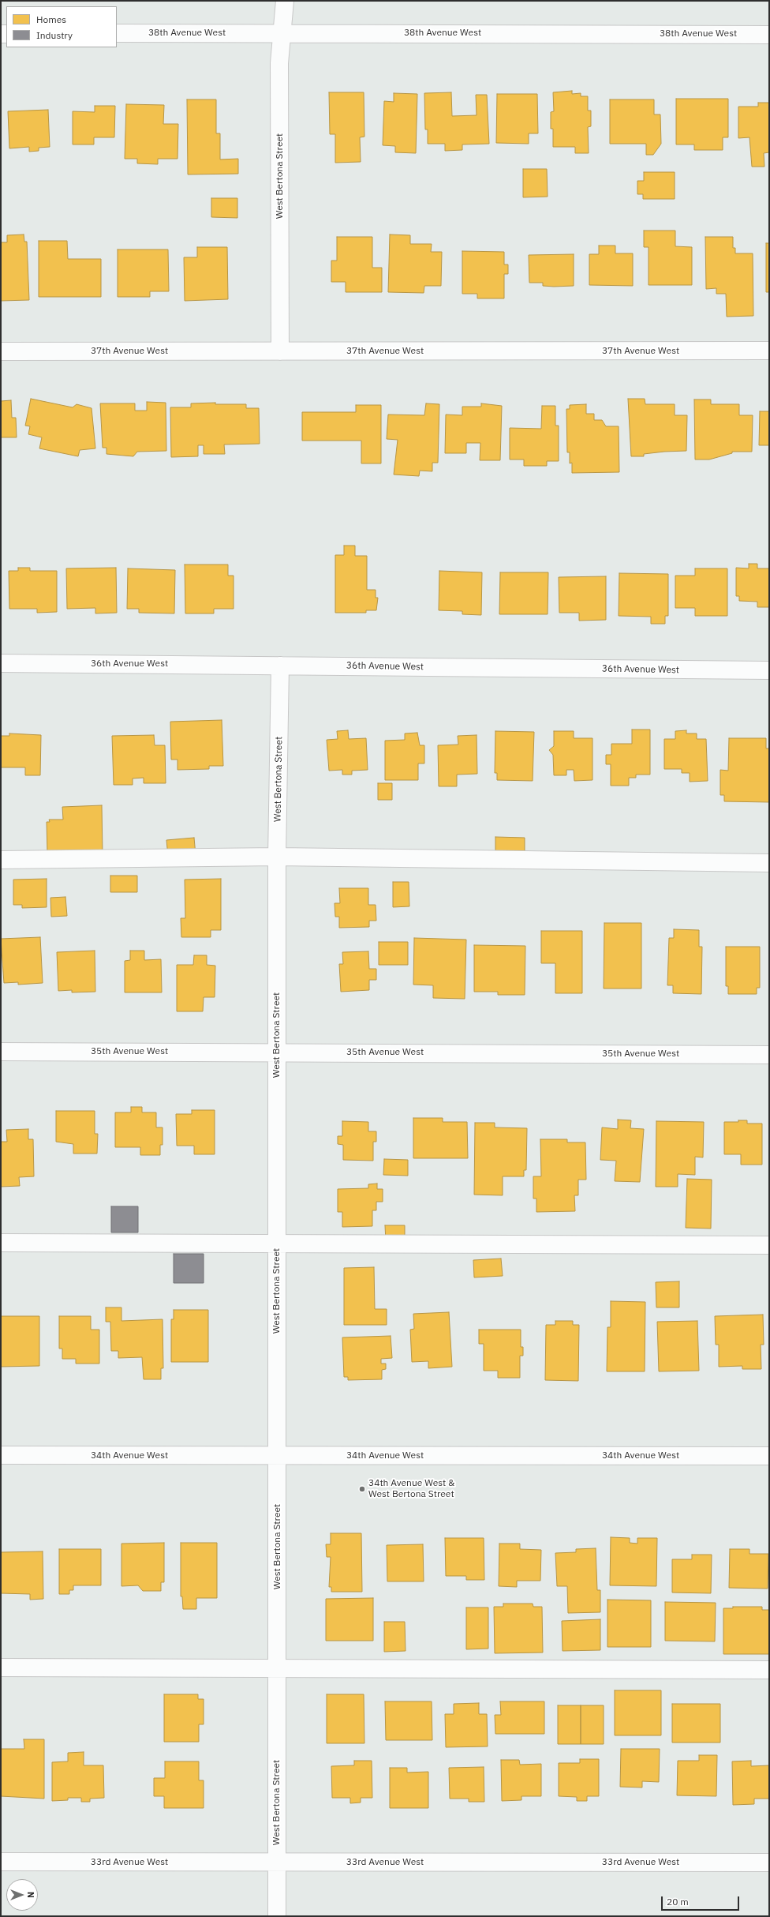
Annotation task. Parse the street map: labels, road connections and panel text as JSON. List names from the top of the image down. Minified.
{"streets":{"street":["38th Avenue West","West Bertona Street","37th Avenue West","36th Avenue West","35th Avenue West","34th Avenue West","33rd Avenue West"]},"crossings":[["38th Avenue West","West Bertona Street"],["West Bertona Street","37th Avenue West"],["West Bertona Street","36th Avenue West"],["West Bertona Street","35th Avenue West"],["West Bertona Street","34th Avenue West"],["West Bertona Street","33rd Avenue West"]],"places":["34th Avenue West & West Bertona Street"],"legend":["Homes","Industry"],"scale_bar":"20 m","north":"right"}
